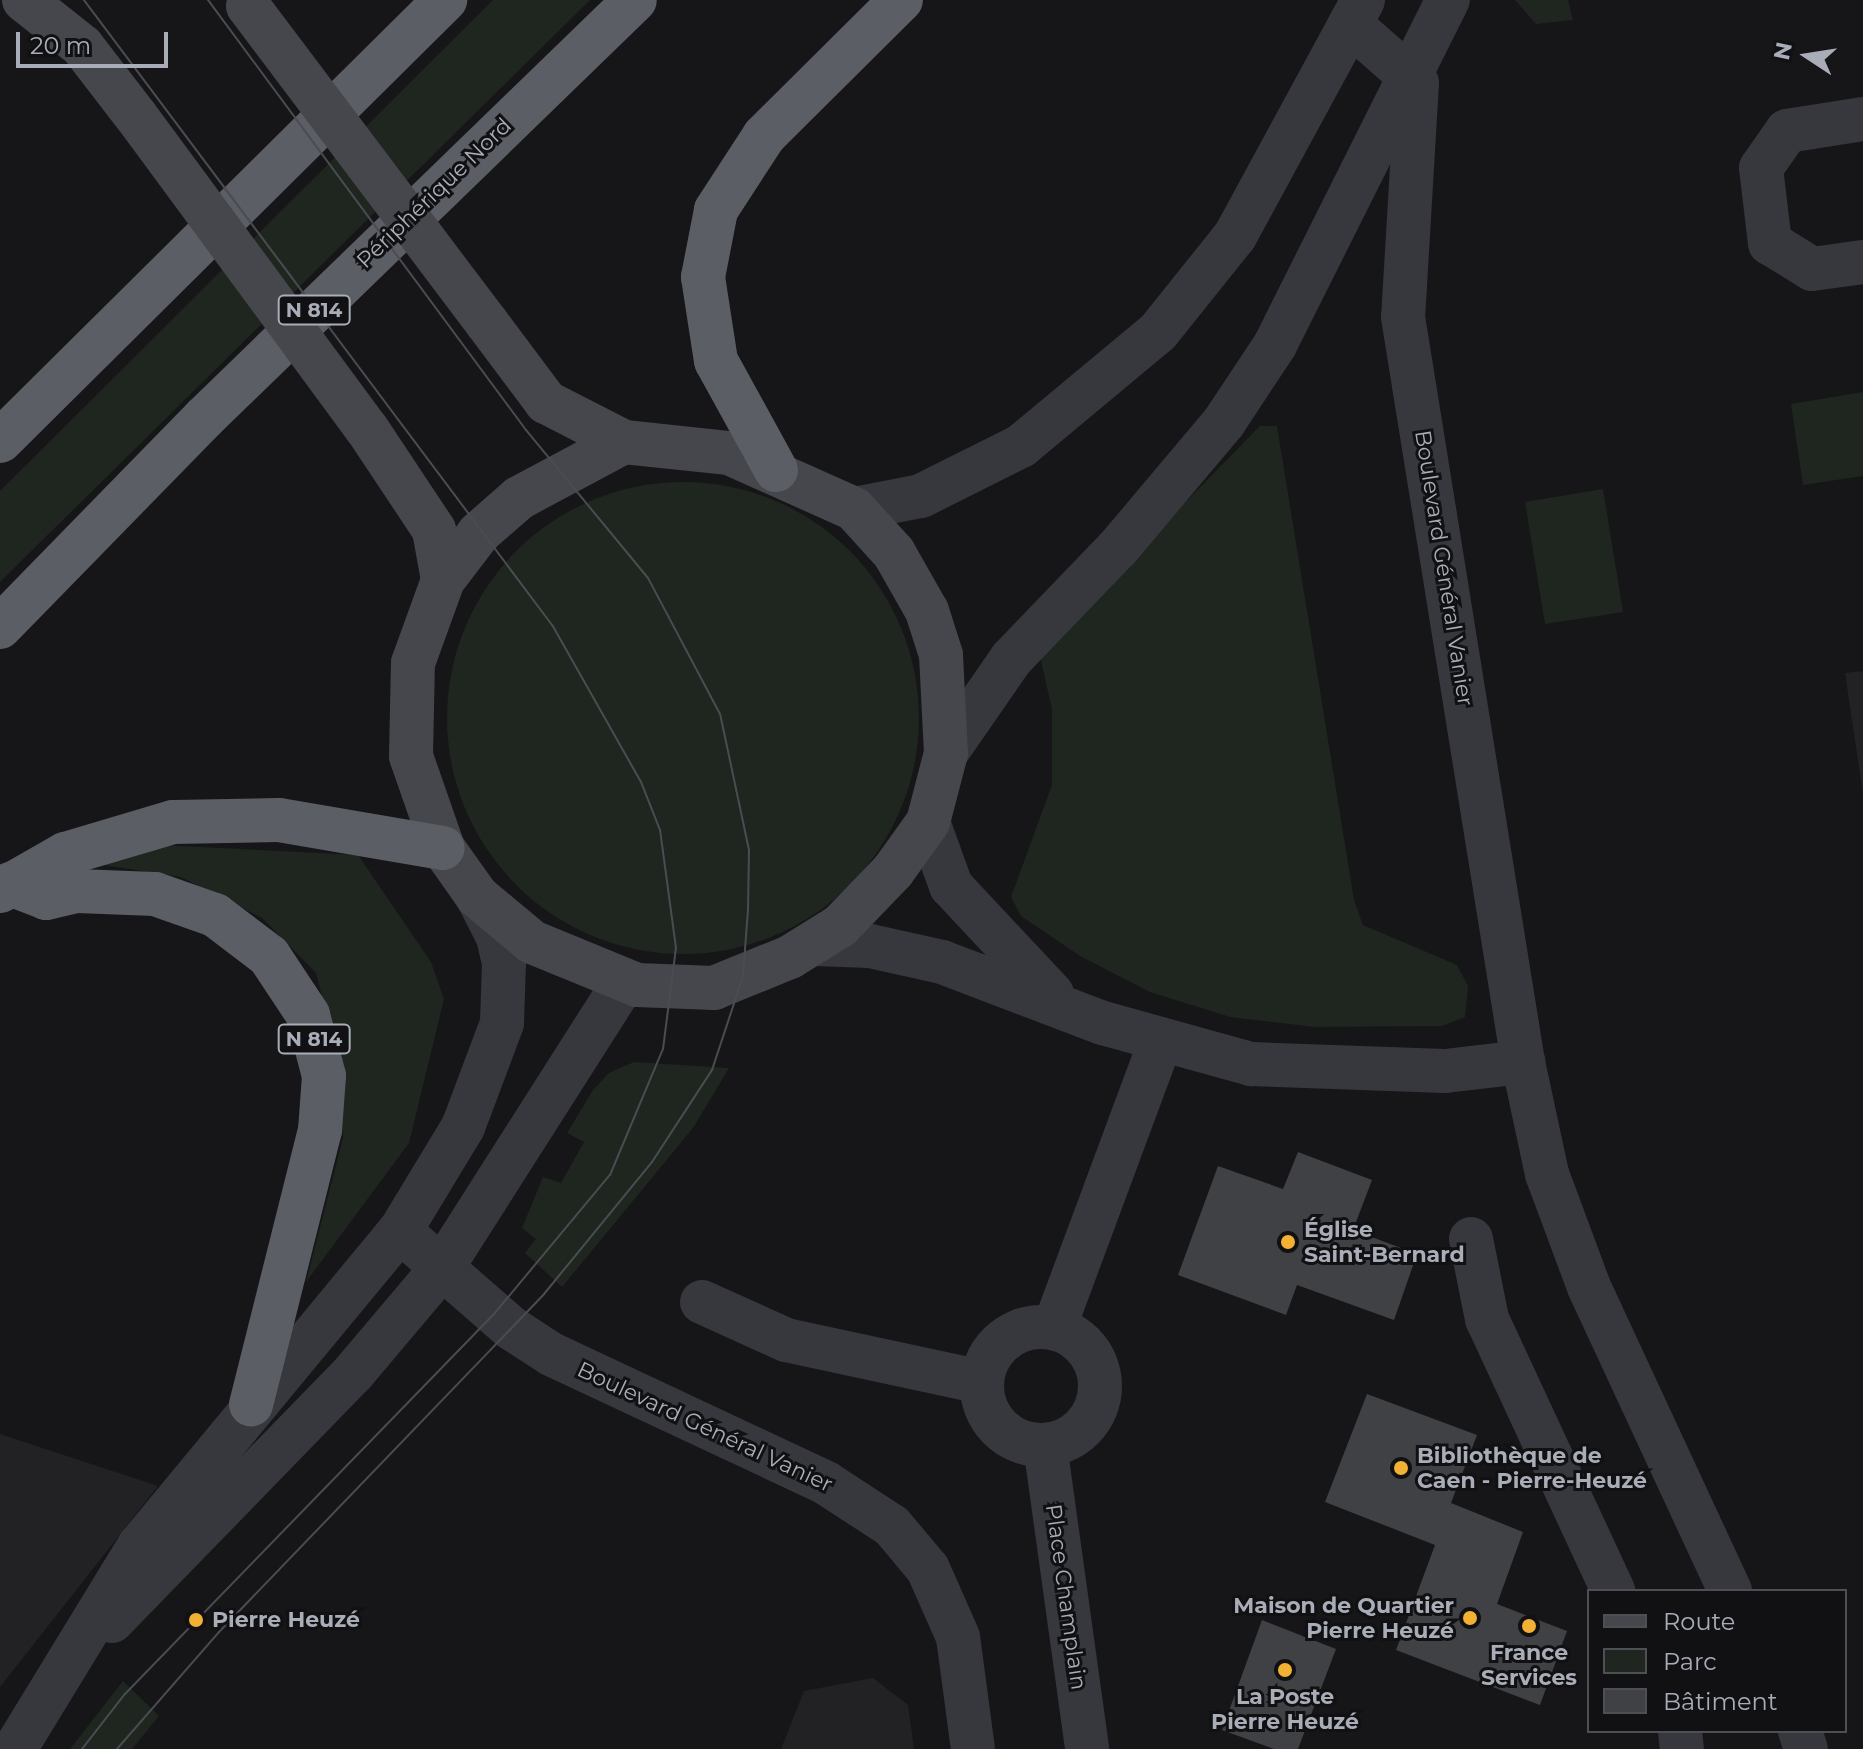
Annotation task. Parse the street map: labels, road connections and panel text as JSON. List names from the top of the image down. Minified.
{"streets":{"highway":["Périphérique Nord","N 814"],"street":["Boulevard Général Vanier","Place Champlain"]},"places":["Église Saint-Bernard","Bibliothèque de Caen - Pierre-Heuzé","Maison de Quartier Pierre Heuzé","Pierre Heuzé","France Services","La Poste Pierre Heuzé"],"legend":["Route","Parc","Bâtiment"],"scale_bar":"20 m","north":"left"}
